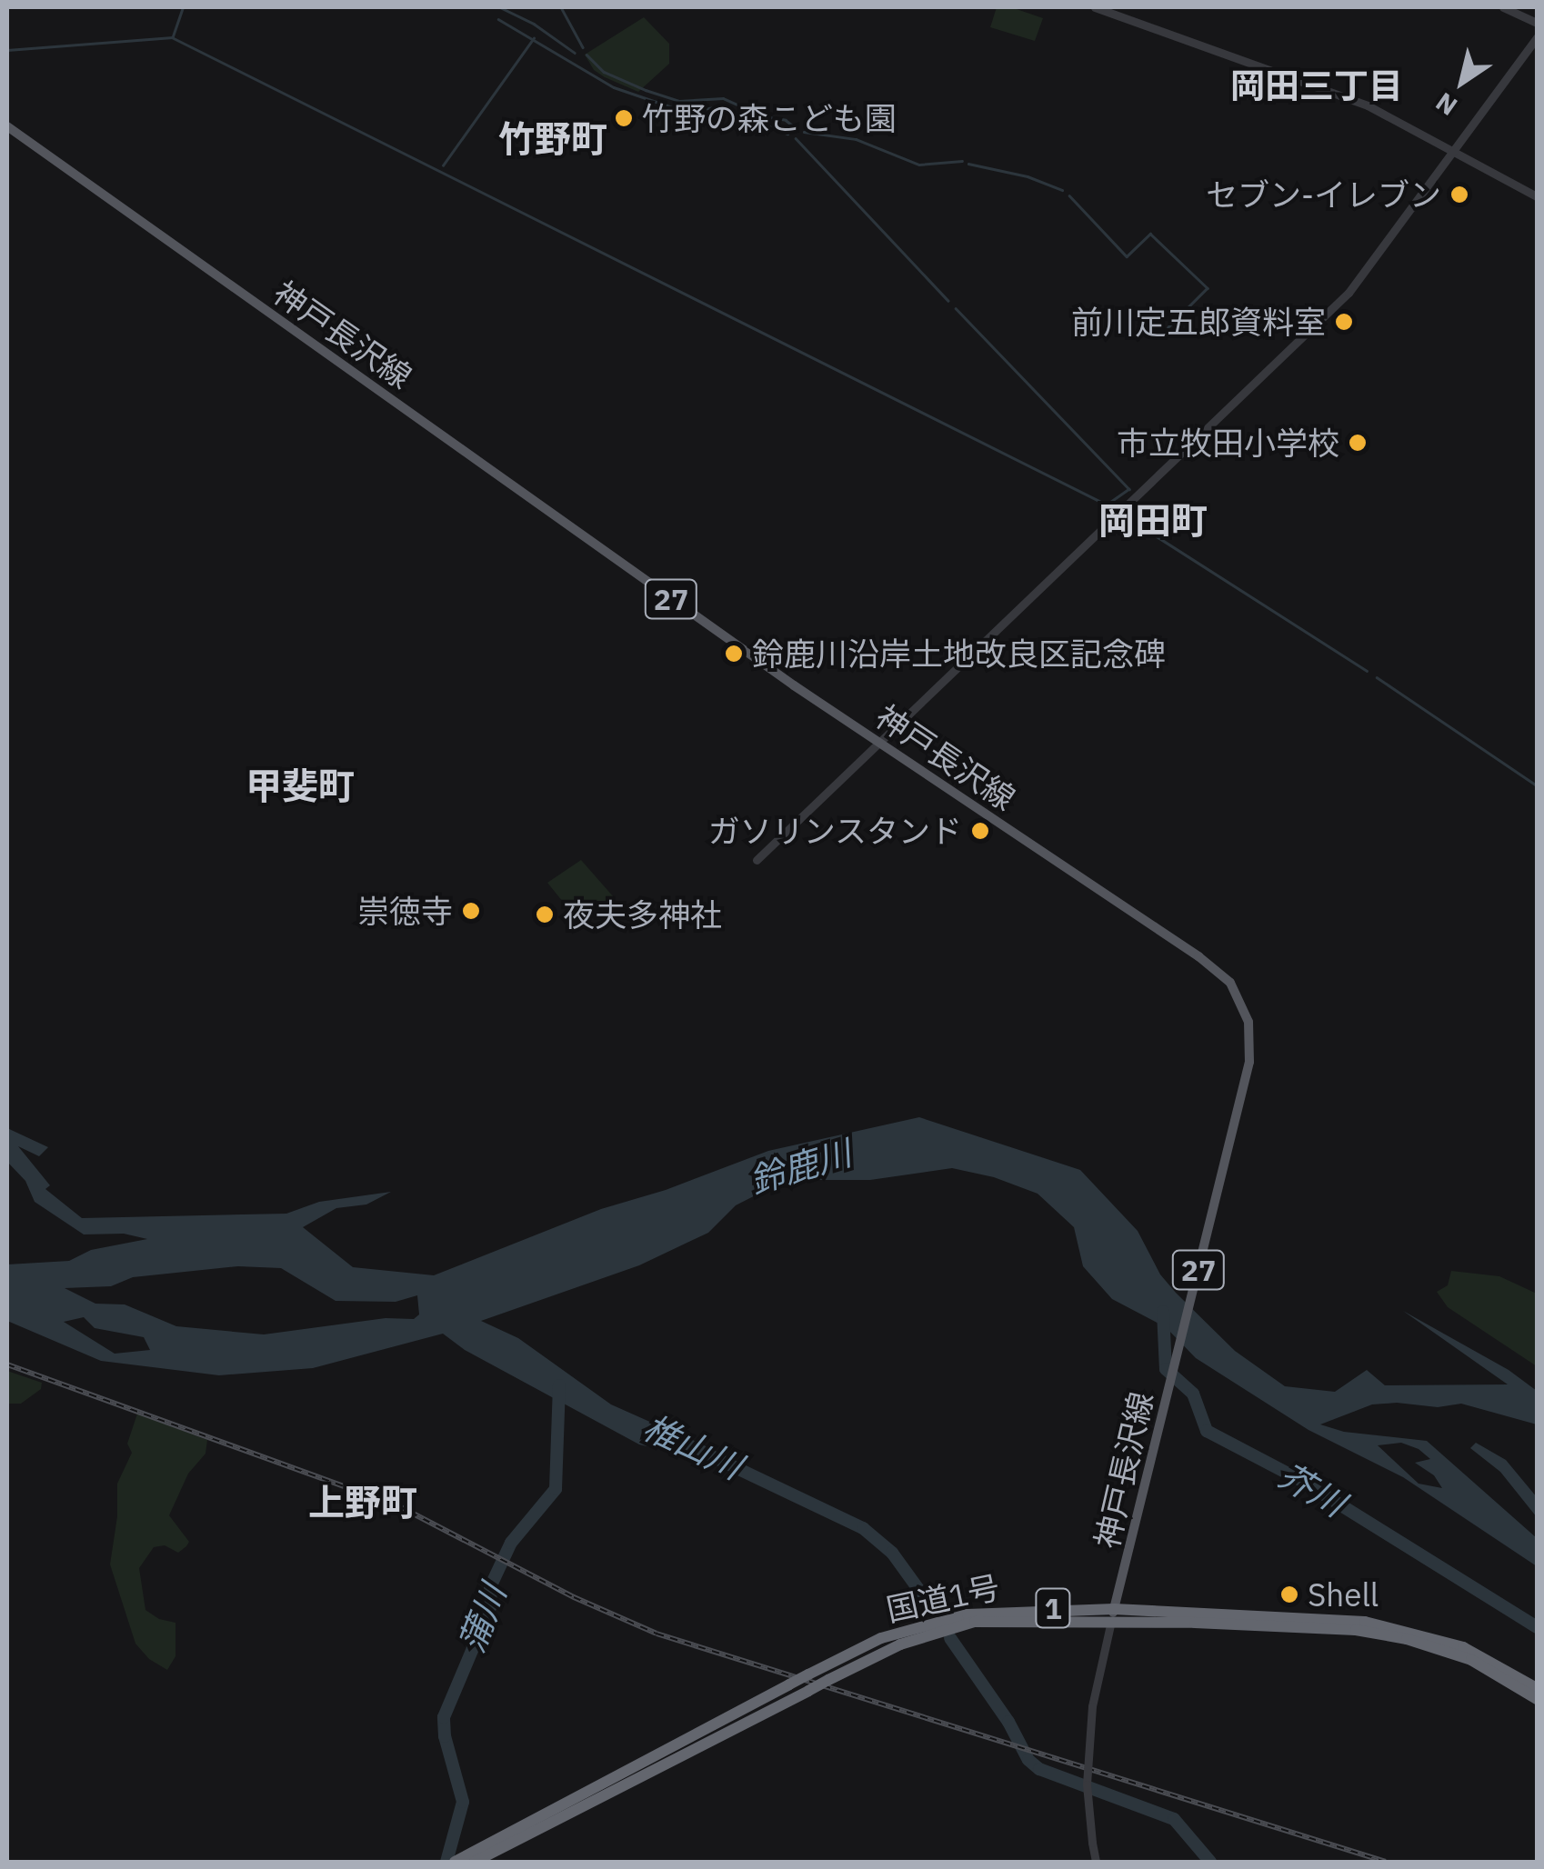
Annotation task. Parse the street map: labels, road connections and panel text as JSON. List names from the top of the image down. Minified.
{"streets":{"highway":["国道1号","1"],"main road":["神戸長沢線","27"]},"crossings":[["神戸長沢線","国道1号"]],"districts":["岡田三丁目","竹野町","岡田町","甲斐町","上野町"],"water":["鈴鹿川","椎山川","芥川","蒲川"],"places":["竹野の森こども園","セブン-イレブン","前川定五郎資料室","市立牧田小学校","鈴鹿川沿岸土地改良区記念碑","ガソリンスタンド","崇徳寺","夜夫多神社","Shell"],"north":"bottom left"}
